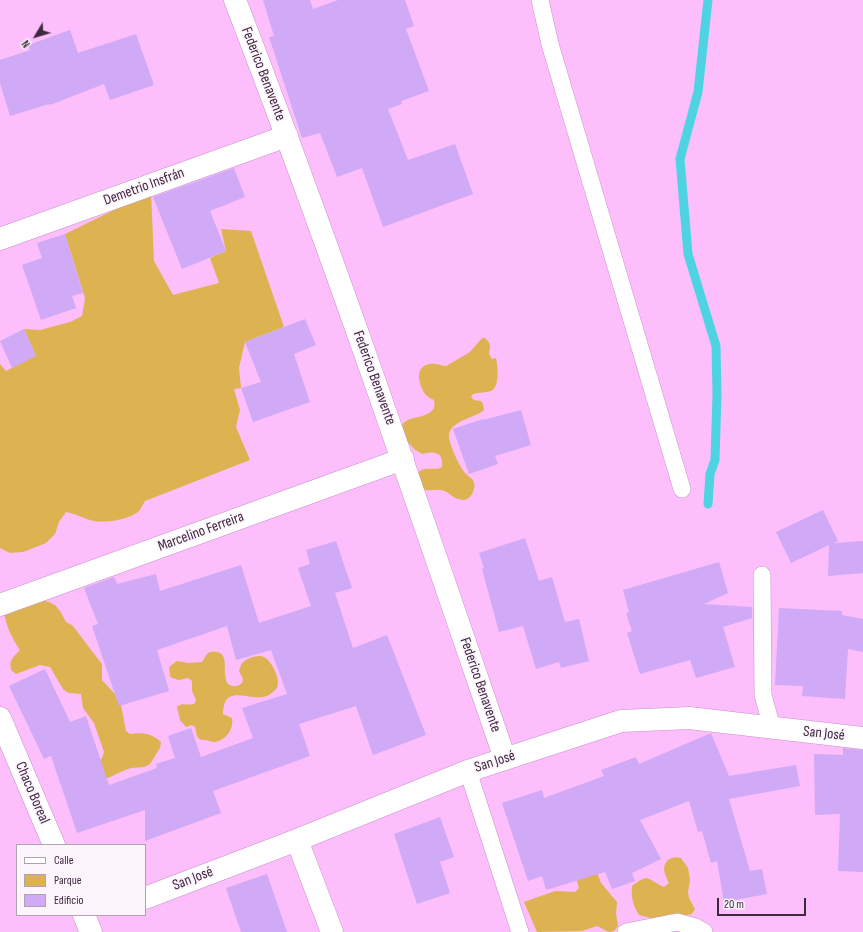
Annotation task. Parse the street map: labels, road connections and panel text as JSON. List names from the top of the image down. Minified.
{"streets":{"street":["Federico Benavente","Demetrio Insfrán","Marcelino Ferreira","San José","Chaco Boreal"]},"crossings":[["Federico Benavente","Demetrio Insfrán"],["Federico Benavente","Marcelino Ferreira"],["Federico Benavente","San José"]],"legend":["Calle","Parque","Edificio"],"scale_bar":"20 m","north":"bottom left"}
